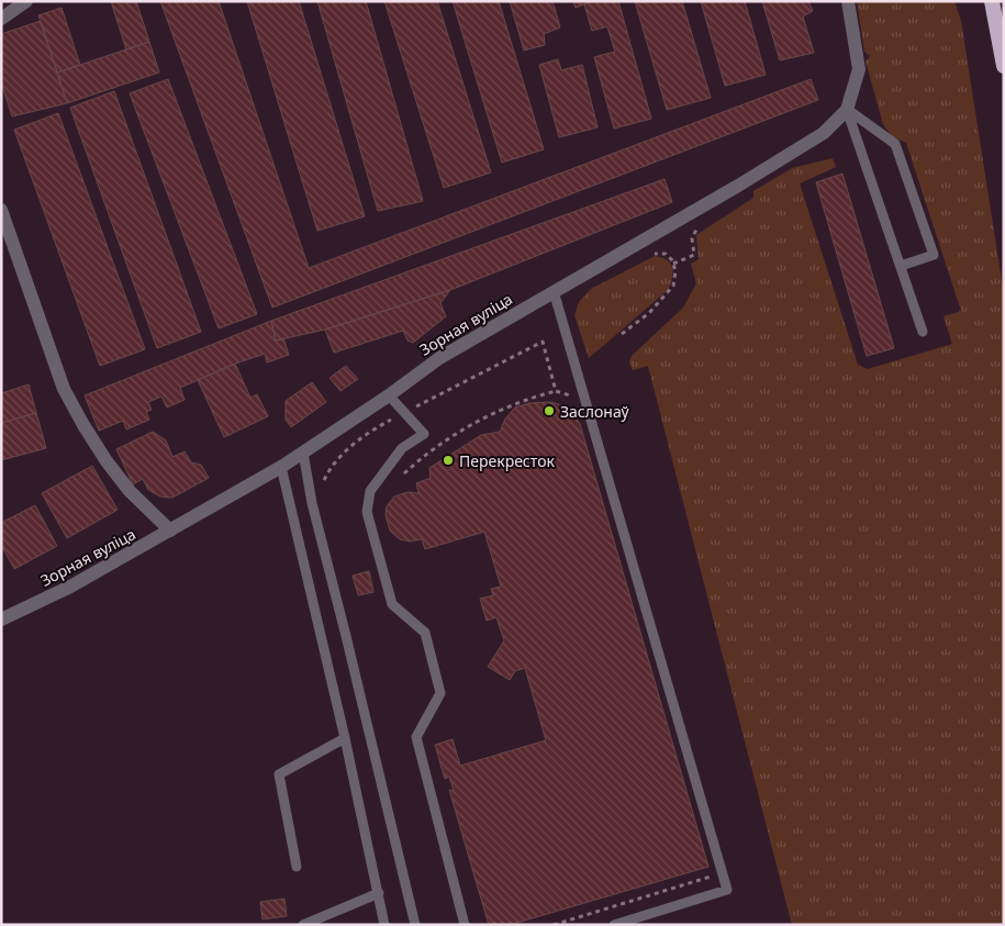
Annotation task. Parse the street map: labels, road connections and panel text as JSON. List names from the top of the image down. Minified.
{"streets":{"street":["Зорная вуліца"]},"places":["Заслонаў","Перекресток"]}
